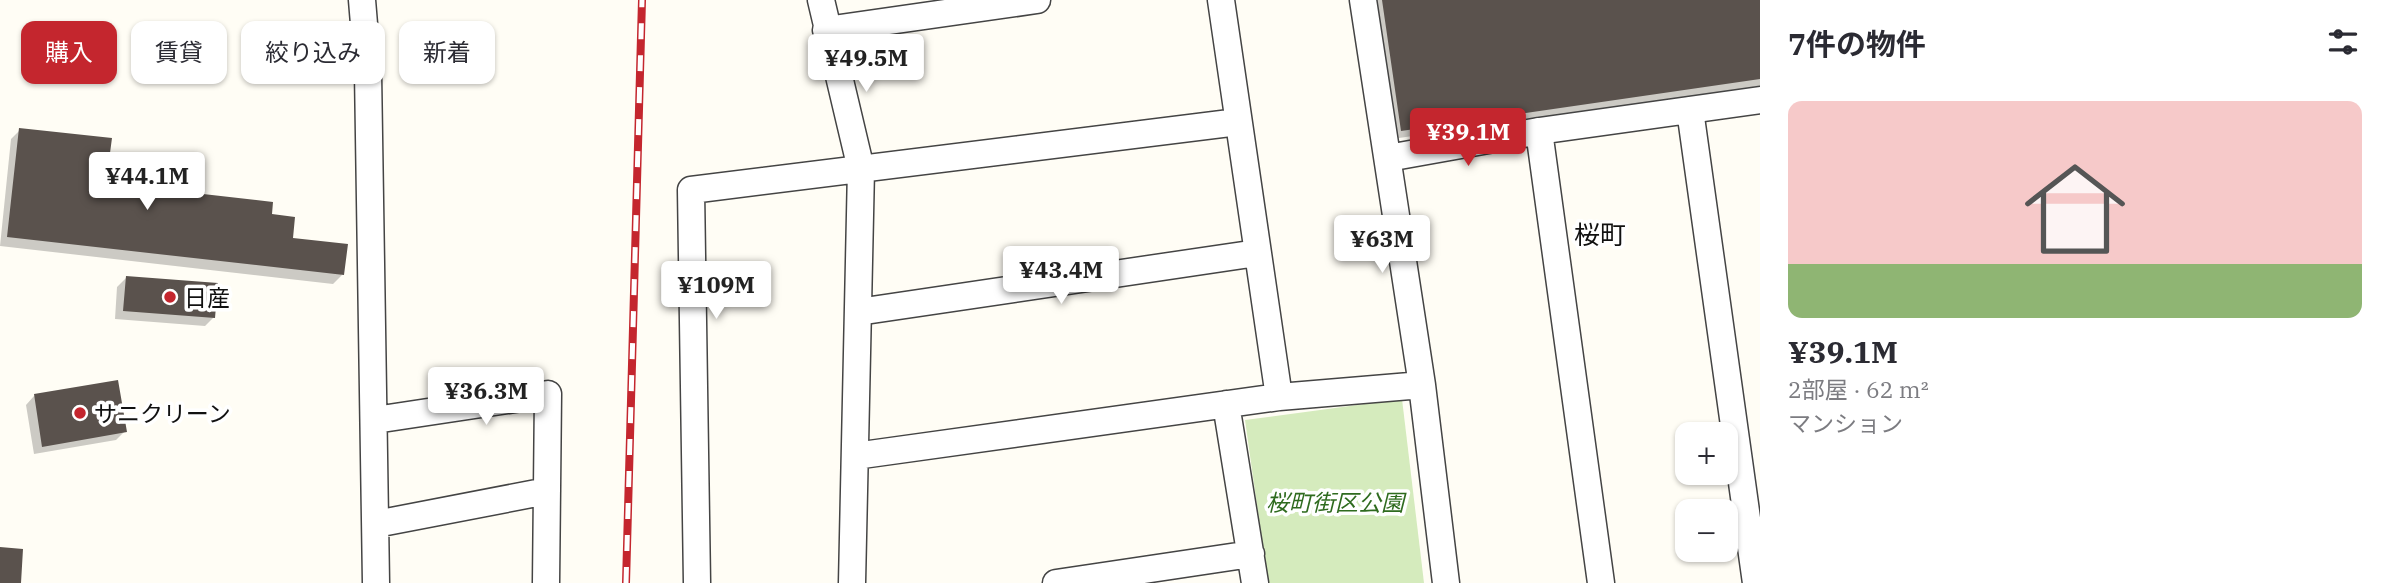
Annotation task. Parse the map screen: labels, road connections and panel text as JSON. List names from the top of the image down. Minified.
{"districts":["桜町"],"parks":["桜町街区公園"],"places":["日産","サニクリーン"],"page":{"heading":"7件の物件","chip":["購入","賃貸","絞り込み","新着"],"price":["¥49.5M","¥39.1M","¥44.1M","¥63M","¥43.4M","¥109M","¥36.3M"],"list":[{"name":"¥39.1M","note":"2部屋 · 62 m² · マンション"}],"map_buttons":["+","−"]}}
